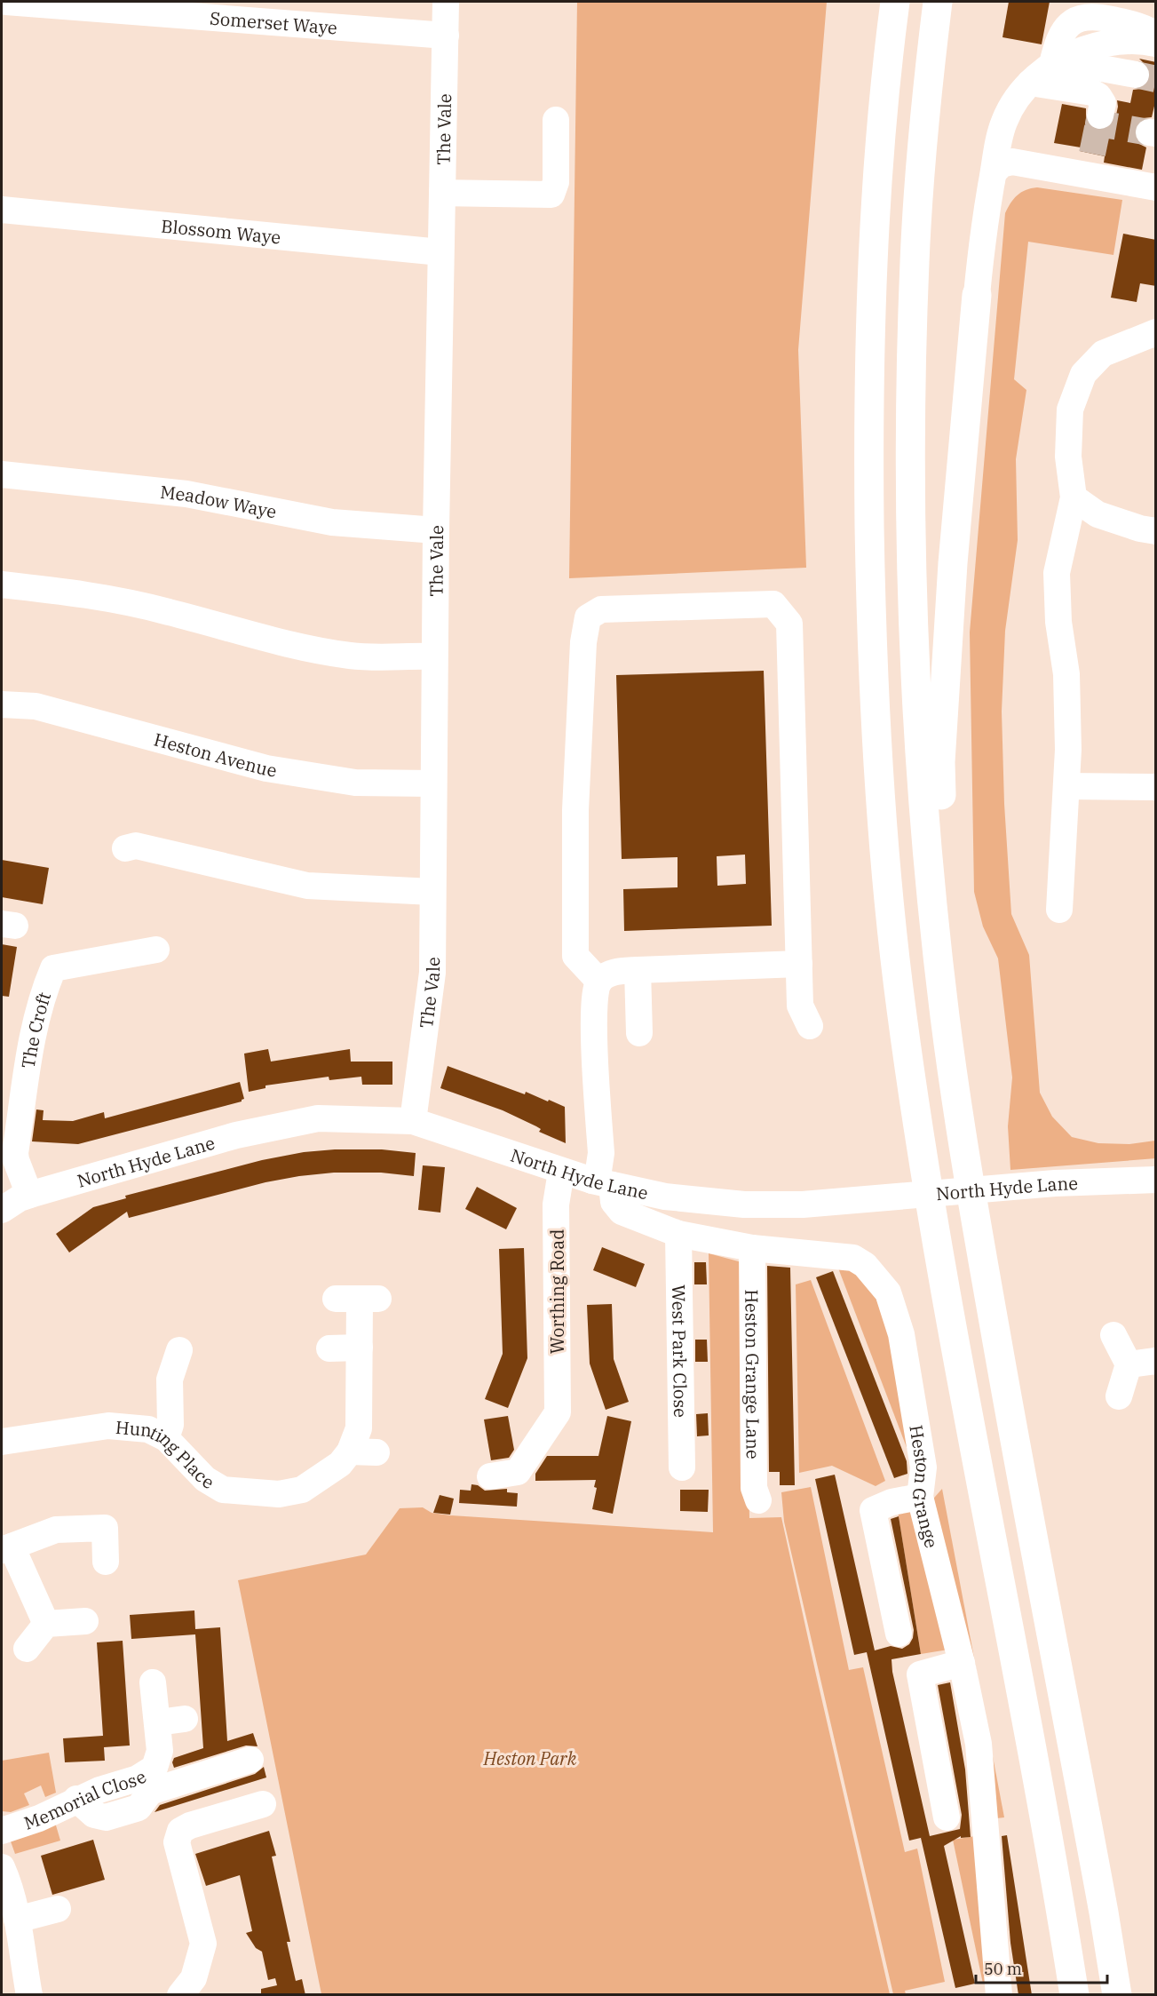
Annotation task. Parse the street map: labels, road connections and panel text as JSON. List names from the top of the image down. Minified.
{"streets":{"street":["Somerset Waye","The Vale","Blossom Waye","Meadow Waye","Heston Avenue","The Croft","North Hyde Lane","Worthing Road","West Park Close","Heston Grange Lane","Hunting Place","Heston Grange","Memorial Close"]},"crossings":[["Somerset Waye","The Vale"],["The Vale","Blossom Waye"],["The Vale","Meadow Waye"],["The Vale","Heston Avenue"],["The Vale","North Hyde Lane"],["The Croft","North Hyde Lane"],["North Hyde Lane","Worthing Road"],["North Hyde Lane","Heston Grange"],["West Park Close","Heston Grange"],["Heston Grange Lane","Heston Grange"]],"parks":["Heston Park"],"scale_bar":"50 m"}
